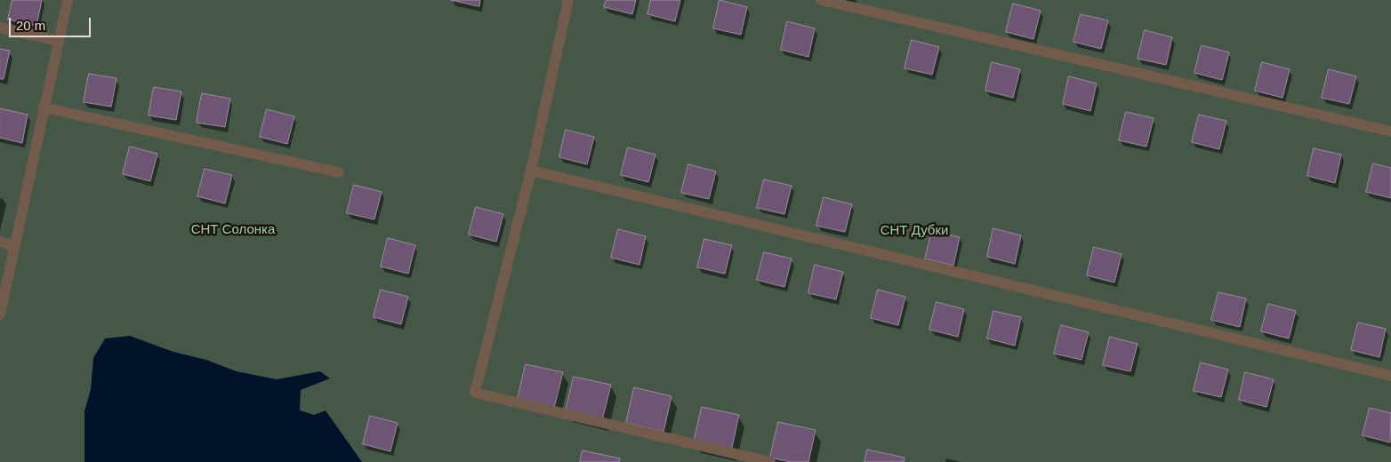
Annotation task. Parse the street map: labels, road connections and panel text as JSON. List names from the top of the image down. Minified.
{"parks":["СНТ Солонка","СНТ Дубки"],"scale_bar":"20 m"}
